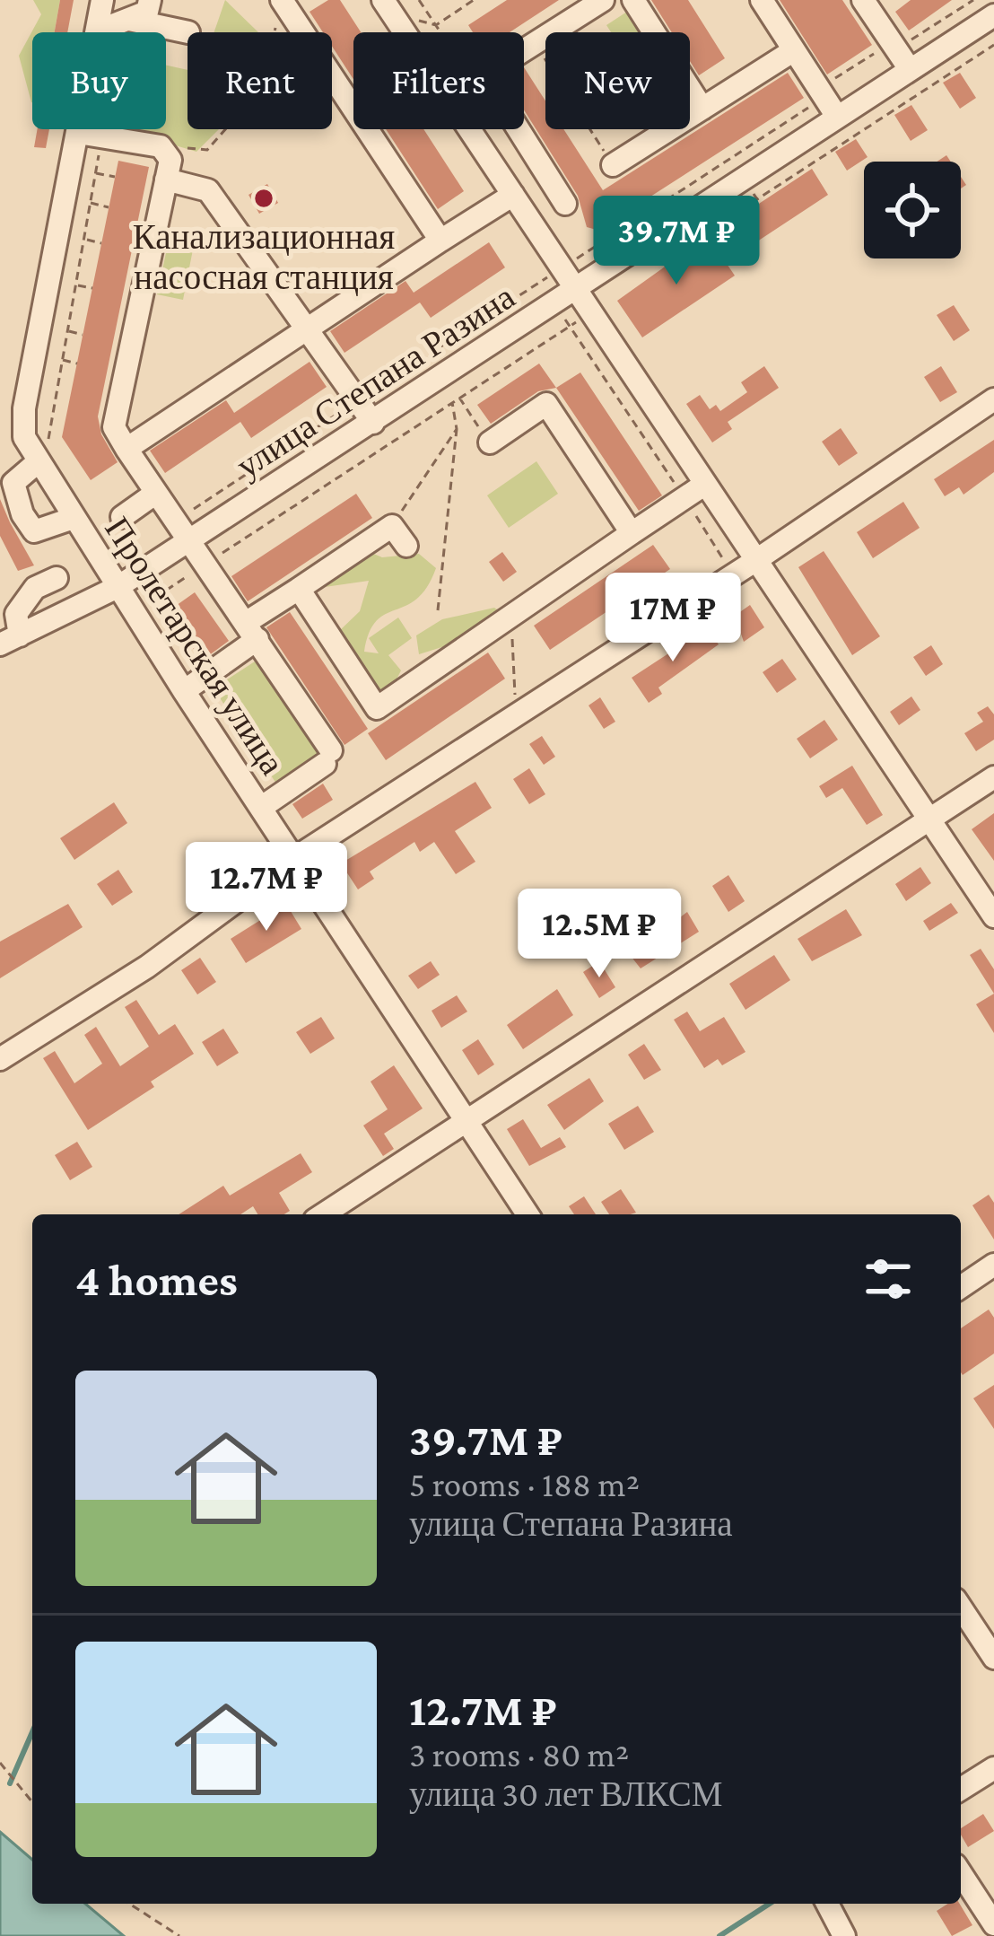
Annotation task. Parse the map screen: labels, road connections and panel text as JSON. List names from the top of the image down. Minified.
{"streets":{"street":["улица Степана Разина","Пролетарская улица"]},"crossings":[["улица Степана Разина","Пролетарская улица"]],"places":["Канализационная насосная станция"],"page":{"chip":["Buy","Rent","Filters","New"],"price":["39.7M ₽","17M ₽","12.7M ₽","12.5M ₽"],"heading":"4 homes","list":[{"name":"39.7M ₽","note":"5 rooms · 188 m² · улица Степана Разина"},{"name":"12.7M ₽","note":"3 rooms · 80 m² · улица 30 лет ВЛКСМ"}]}}
